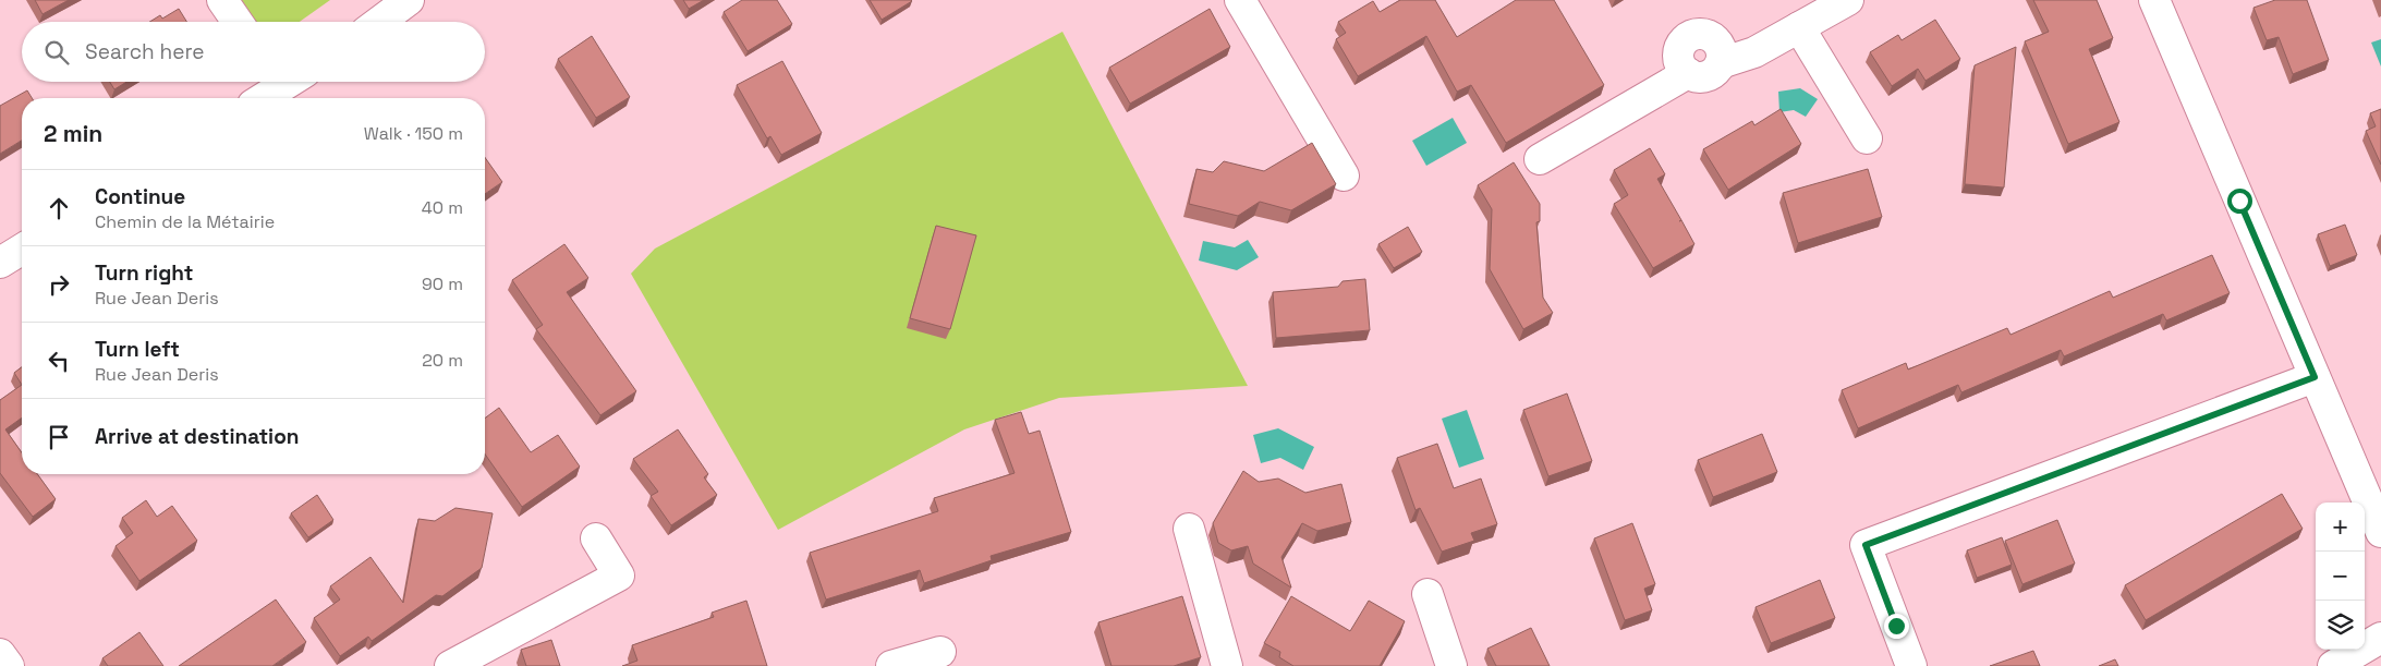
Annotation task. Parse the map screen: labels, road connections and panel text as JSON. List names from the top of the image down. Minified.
{"page":{"search":"Search here","heading":["2 min","Walk · 150 m"],"list":[["Continue","Chemin de la Métairie","40 m"],["Turn right","Rue Jean Deris","90 m"],["Turn left","Rue Jean Deris","20 m"],"Arrive at destination"],"map_buttons":["+","−"]}}
